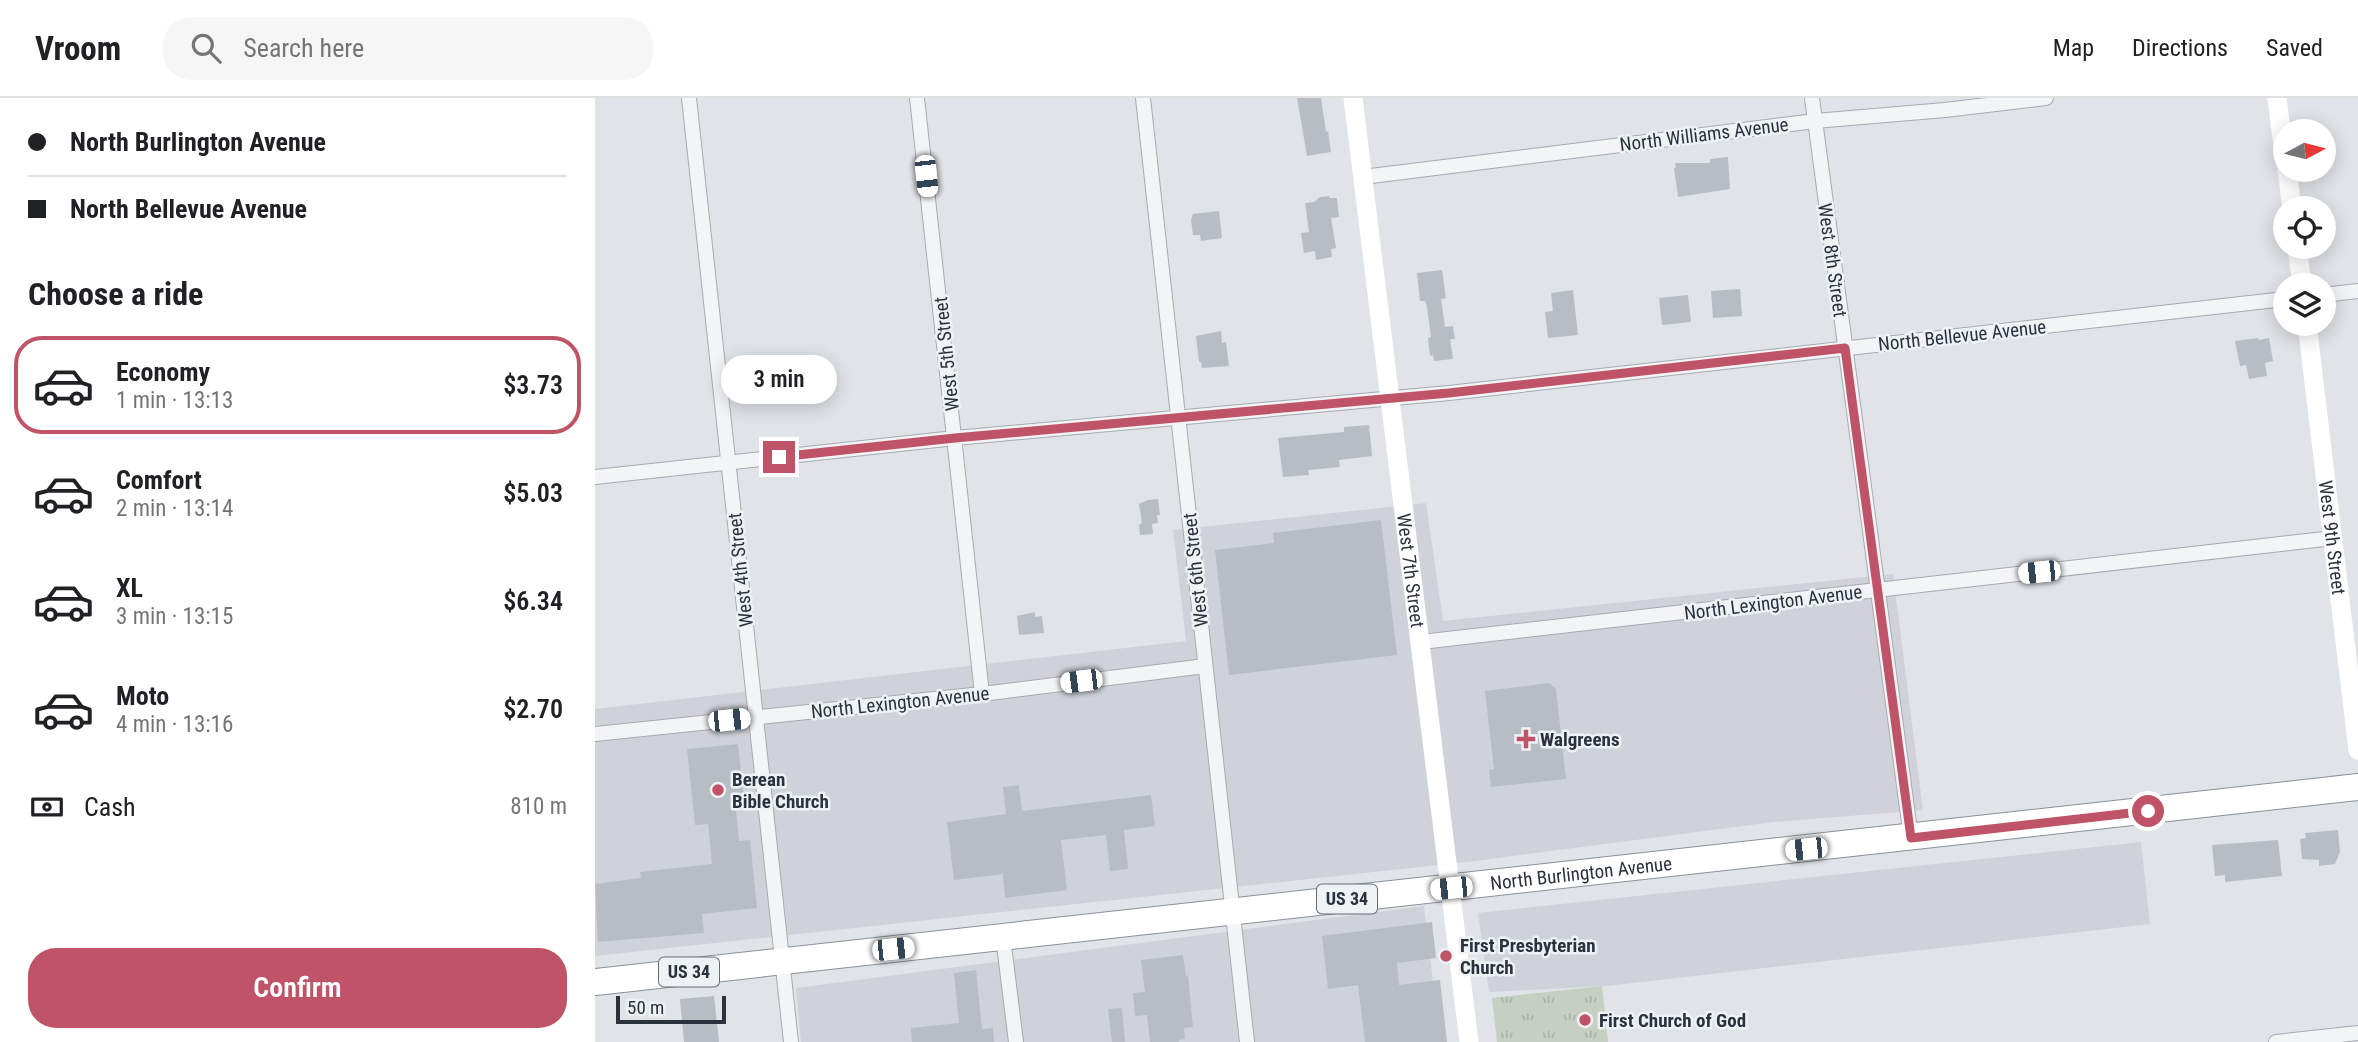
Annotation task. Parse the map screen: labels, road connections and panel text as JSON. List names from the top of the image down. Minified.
{"streets":{"highway":["North Burlington Avenue","US 34"],"main road":["West 9th Street","West 7th Street"],"street":["North Williams Avenue","West 8th Street","North Bellevue Avenue","West 5th Street","West 4th Street","West 6th Street","North Lexington Avenue"]},"crossings":[["North Williams Avenue","West 8th Street"],["North Williams Avenue","West 7th Street"],["West 8th Street","North Bellevue Avenue"],["West 8th Street","North Lexington Avenue"],["West 8th Street","North Burlington Avenue"],["North Bellevue Avenue","West 5th Street"],["North Bellevue Avenue","West 4th Street"],["North Bellevue Avenue","West 6th Street"],["North Bellevue Avenue","West 7th Street"],["West 5th Street","North Lexington Avenue"],["West 9th Street","North Lexington Avenue"],["West 4th Street","North Lexington Avenue"],["West 4th Street","North Burlington Avenue"],["West 6th Street","North Lexington Avenue"],["West 6th Street","North Burlington Avenue"],["West 7th Street","North Lexington Avenue"],["West 7th Street","North Burlington Avenue"]],"places":{"health":["Walgreens"],"other":["Berean Bible Church","First Presbyterian Church","First Church of God"]},"scale_bar":"50 m","north":"right","page":{"header":"Vroom","search":"Search here","nav":["Map","Directions","Saved"],"banner":["North Burlington Avenue","North Bellevue Avenue"],"heading":"Choose a ride","list":[{"name":"Economy","note":"1 min · 13:13","value":"$3.73"},{"name":"Comfort","note":"2 min · 13:14","value":"$5.03"},{"name":"XL","note":"3 min · 13:15","value":"$6.34"},{"name":"Moto","note":"4 min · 13:16","value":"$2.70"}],"bubble":"3 min","pay":["Cash","810 m"],"buttons":"Confirm","scale":"50 m"}}
